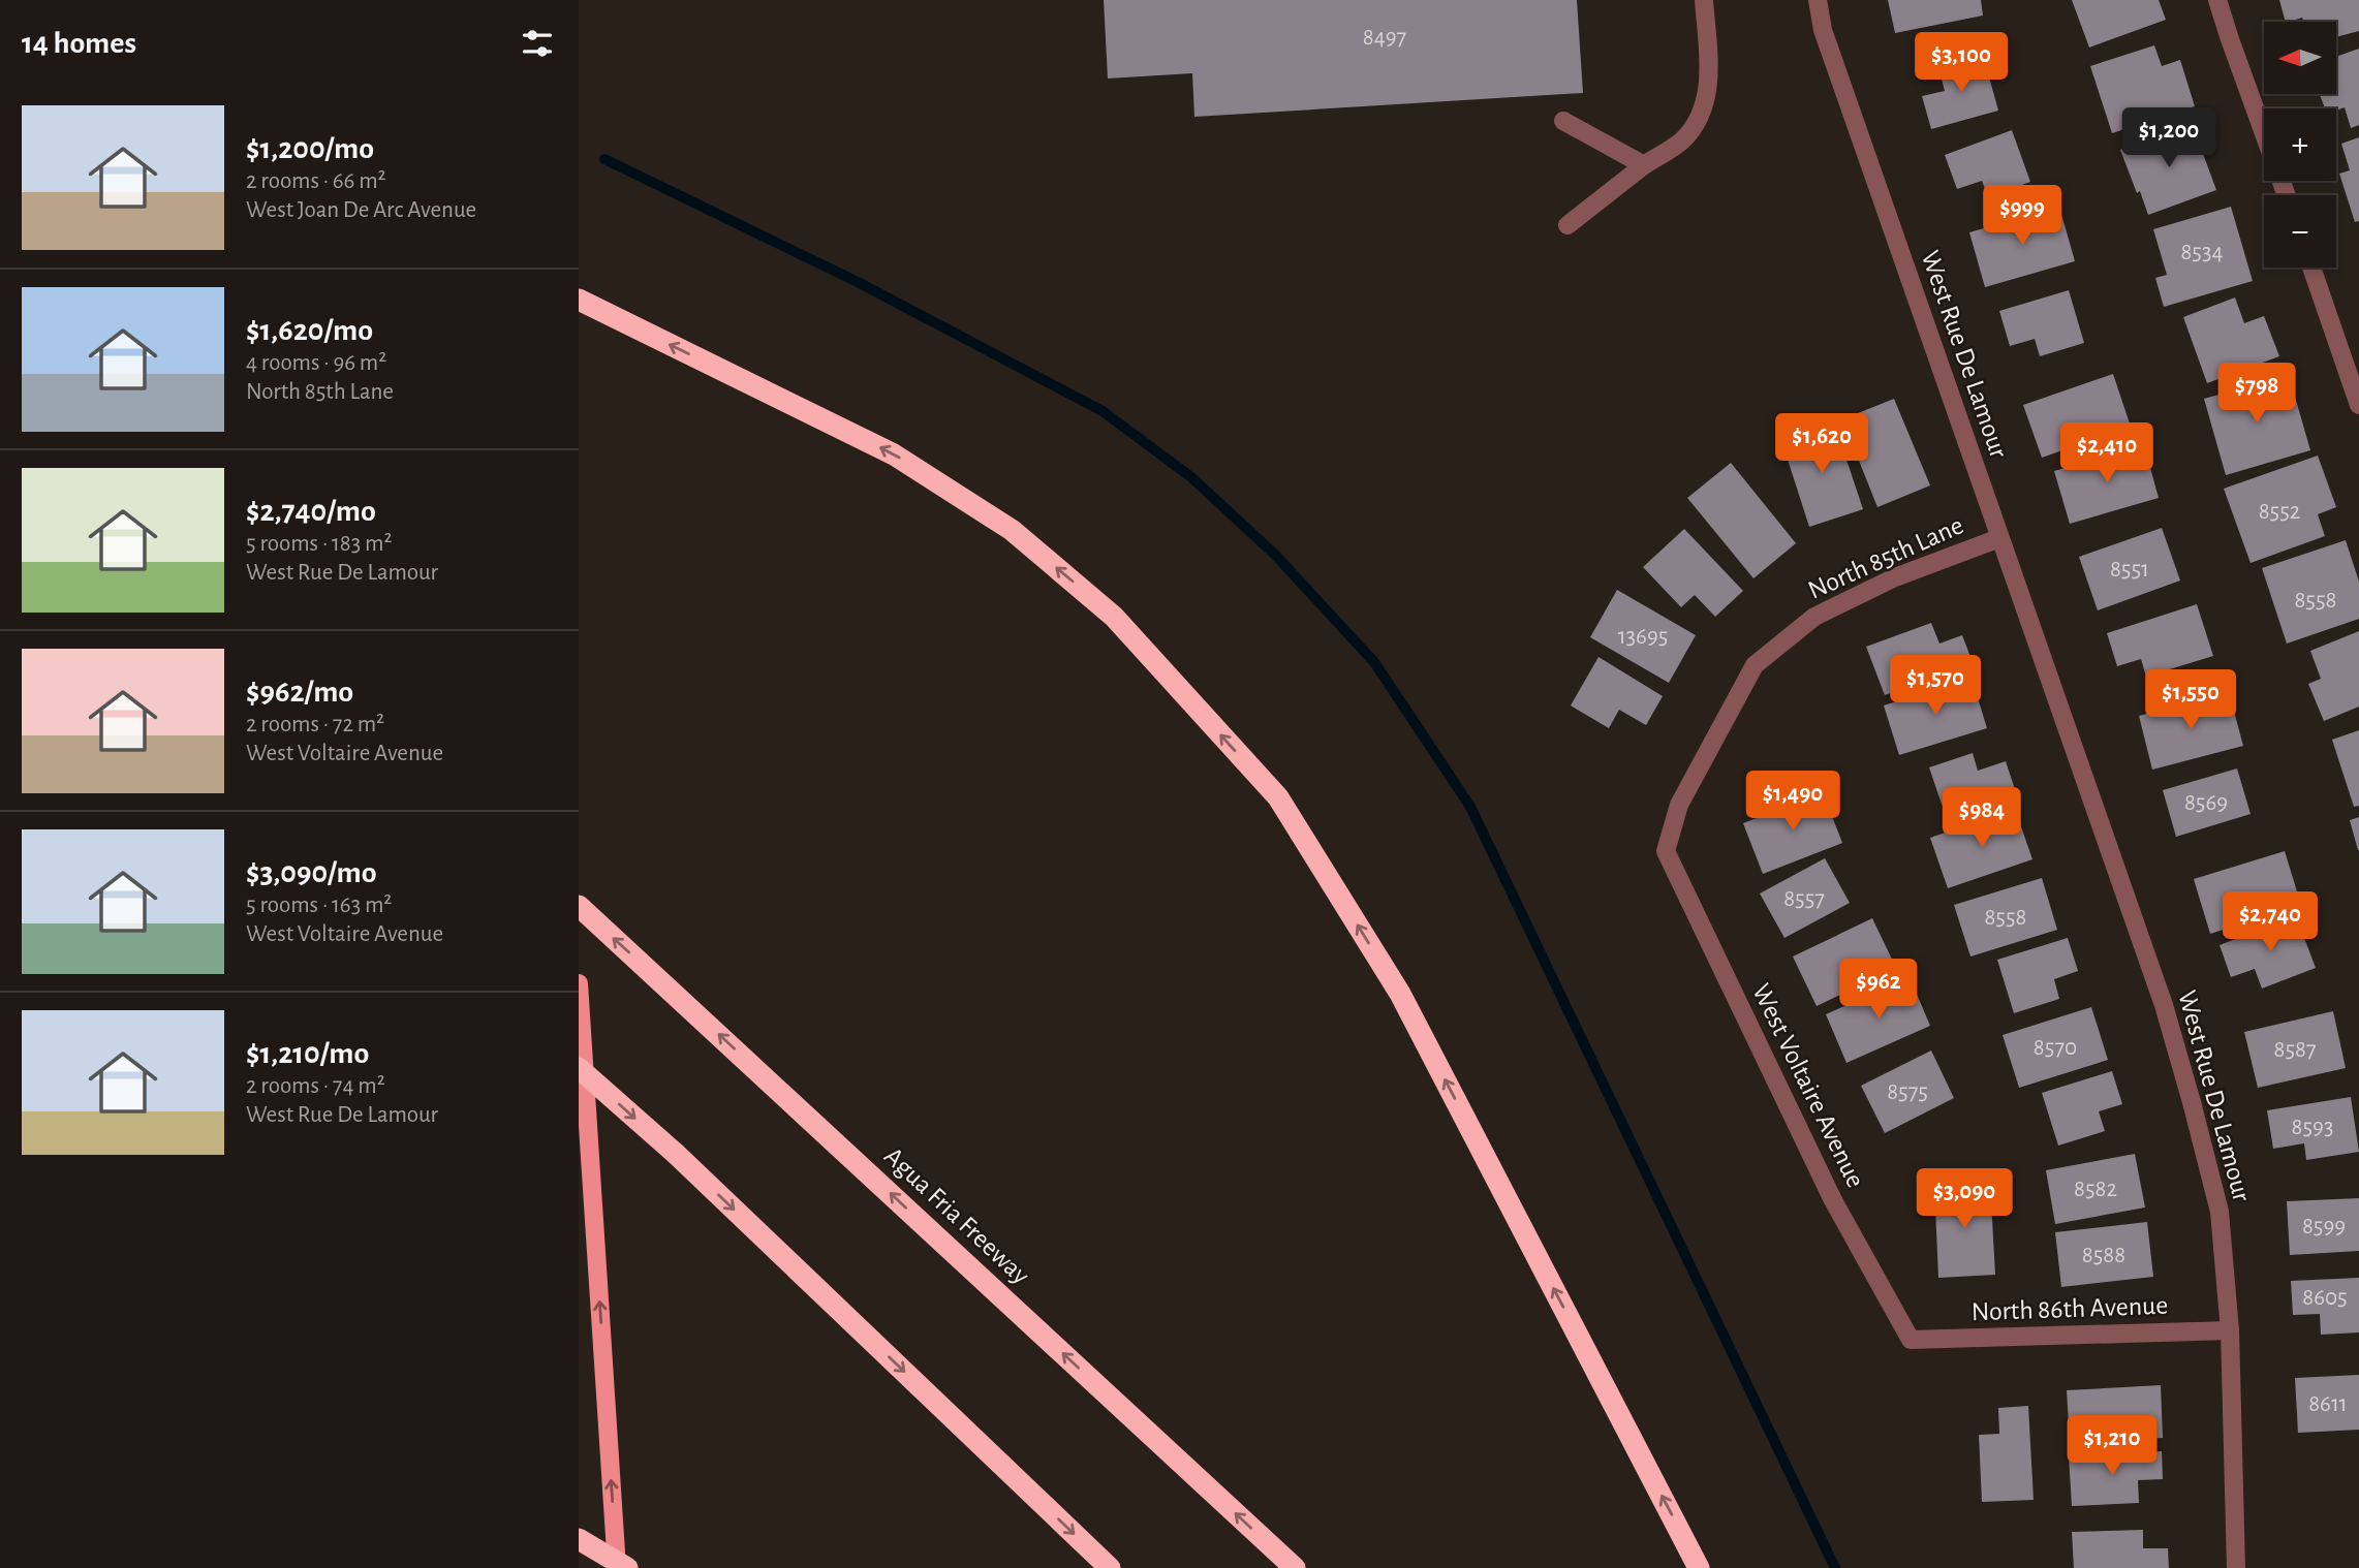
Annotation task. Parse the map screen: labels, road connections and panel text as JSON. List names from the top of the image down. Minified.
{"streets":{"highway":["Agua Fria Freeway"],"street":["West Rue De Lamour","North 85th Lane","West Voltaire Avenue","North 86th Avenue"]},"crossings":[["West Rue De Lamour","North 85th Lane"],["West Rue De Lamour","North 86th Avenue"],["North 85th Lane","West Voltaire Avenue"],["West Voltaire Avenue","North 86th Avenue"]],"house_numbers":["8497","8534","8552","8551","8558","13695","8569","8557","8558","8570","8587","8575","8593","8582","8599","8588","8605","8611"],"north":"left","page":{"heading":"14 homes","map_buttons":["+","−"],"price":["$3,100","$1,200","$999","$798","$1,620","$2,410","$1,570","$1,550","$1,490","$984","$2,740","$962","$3,090","$1,210"],"list":[{"name":"$1,200/mo","note":"2 rooms · 66 m² · West Joan De Arc Avenue"},{"name":"$1,620/mo","note":"4 rooms · 96 m² · North 85th Lane"},{"name":"$2,740/mo","note":"5 rooms · 183 m² · West Rue De Lamour"},{"name":"$962/mo","note":"2 rooms · 72 m² · West Voltaire Avenue"},{"name":"$3,090/mo","note":"5 rooms · 163 m² · West Voltaire Avenue"},{"name":"$1,210/mo","note":"2 rooms · 74 m² · West Rue De Lamour"}]}}
